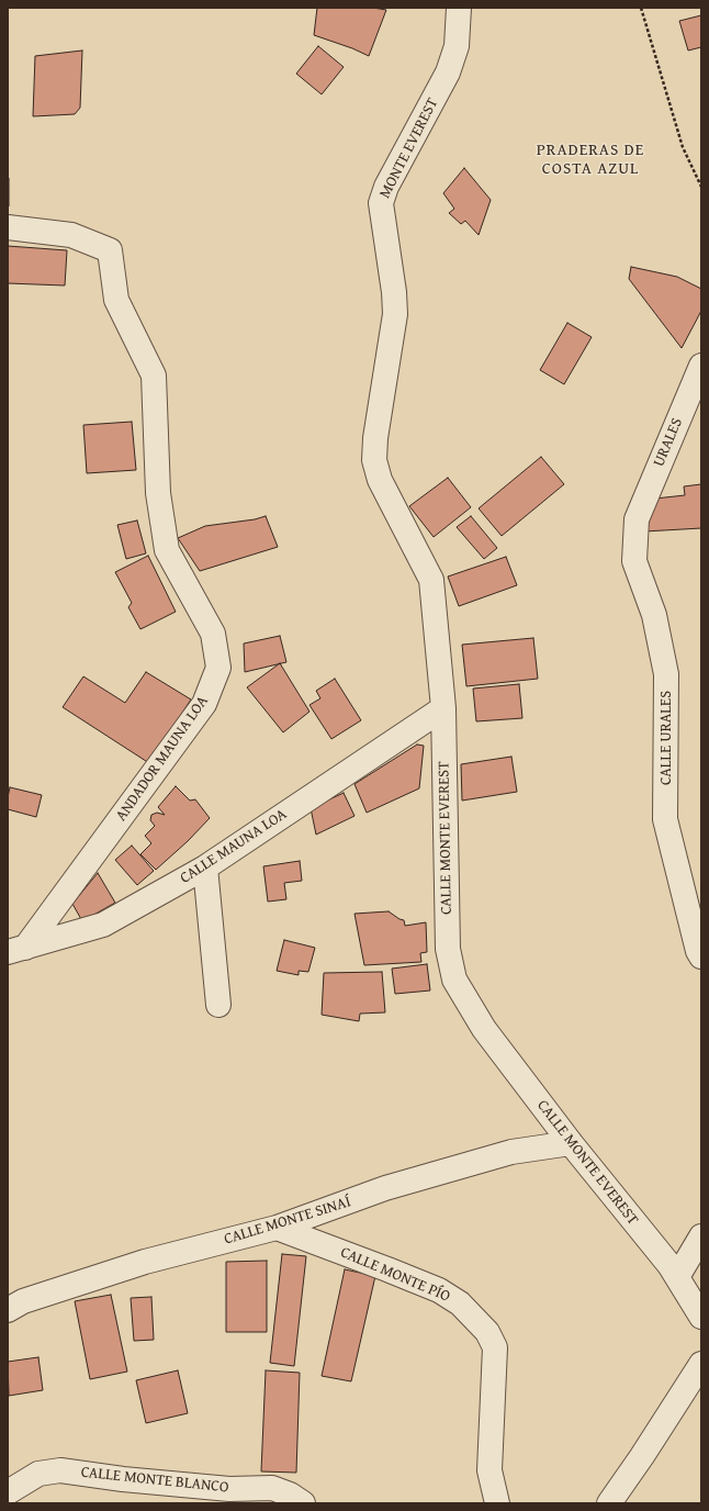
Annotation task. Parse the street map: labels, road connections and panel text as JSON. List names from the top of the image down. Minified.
{"streets":{"street":["MONTE EVEREST","URALES","CALLE URALES","ANDADOR MAUNA LOA","CALLE MONTE EVEREST","CALLE MAUNA LOA","CALLE MONTE SINAÍ","CALLE MONTE PÍO","CALLE MONTE BLANCO"]},"crossings":[["MONTE EVEREST","CALLE MONTE EVEREST"],["URALES","CALLE URALES"],["ANDADOR MAUNA LOA","CALLE MAUNA LOA"],["CALLE MONTE EVEREST","CALLE MAUNA LOA"],["CALLE MONTE EVEREST","CALLE MONTE SINAÍ"],["CALLE MONTE SINAÍ","CALLE MONTE PÍO"]],"districts":["PRADERAS DE COSTA AZUL"]}
